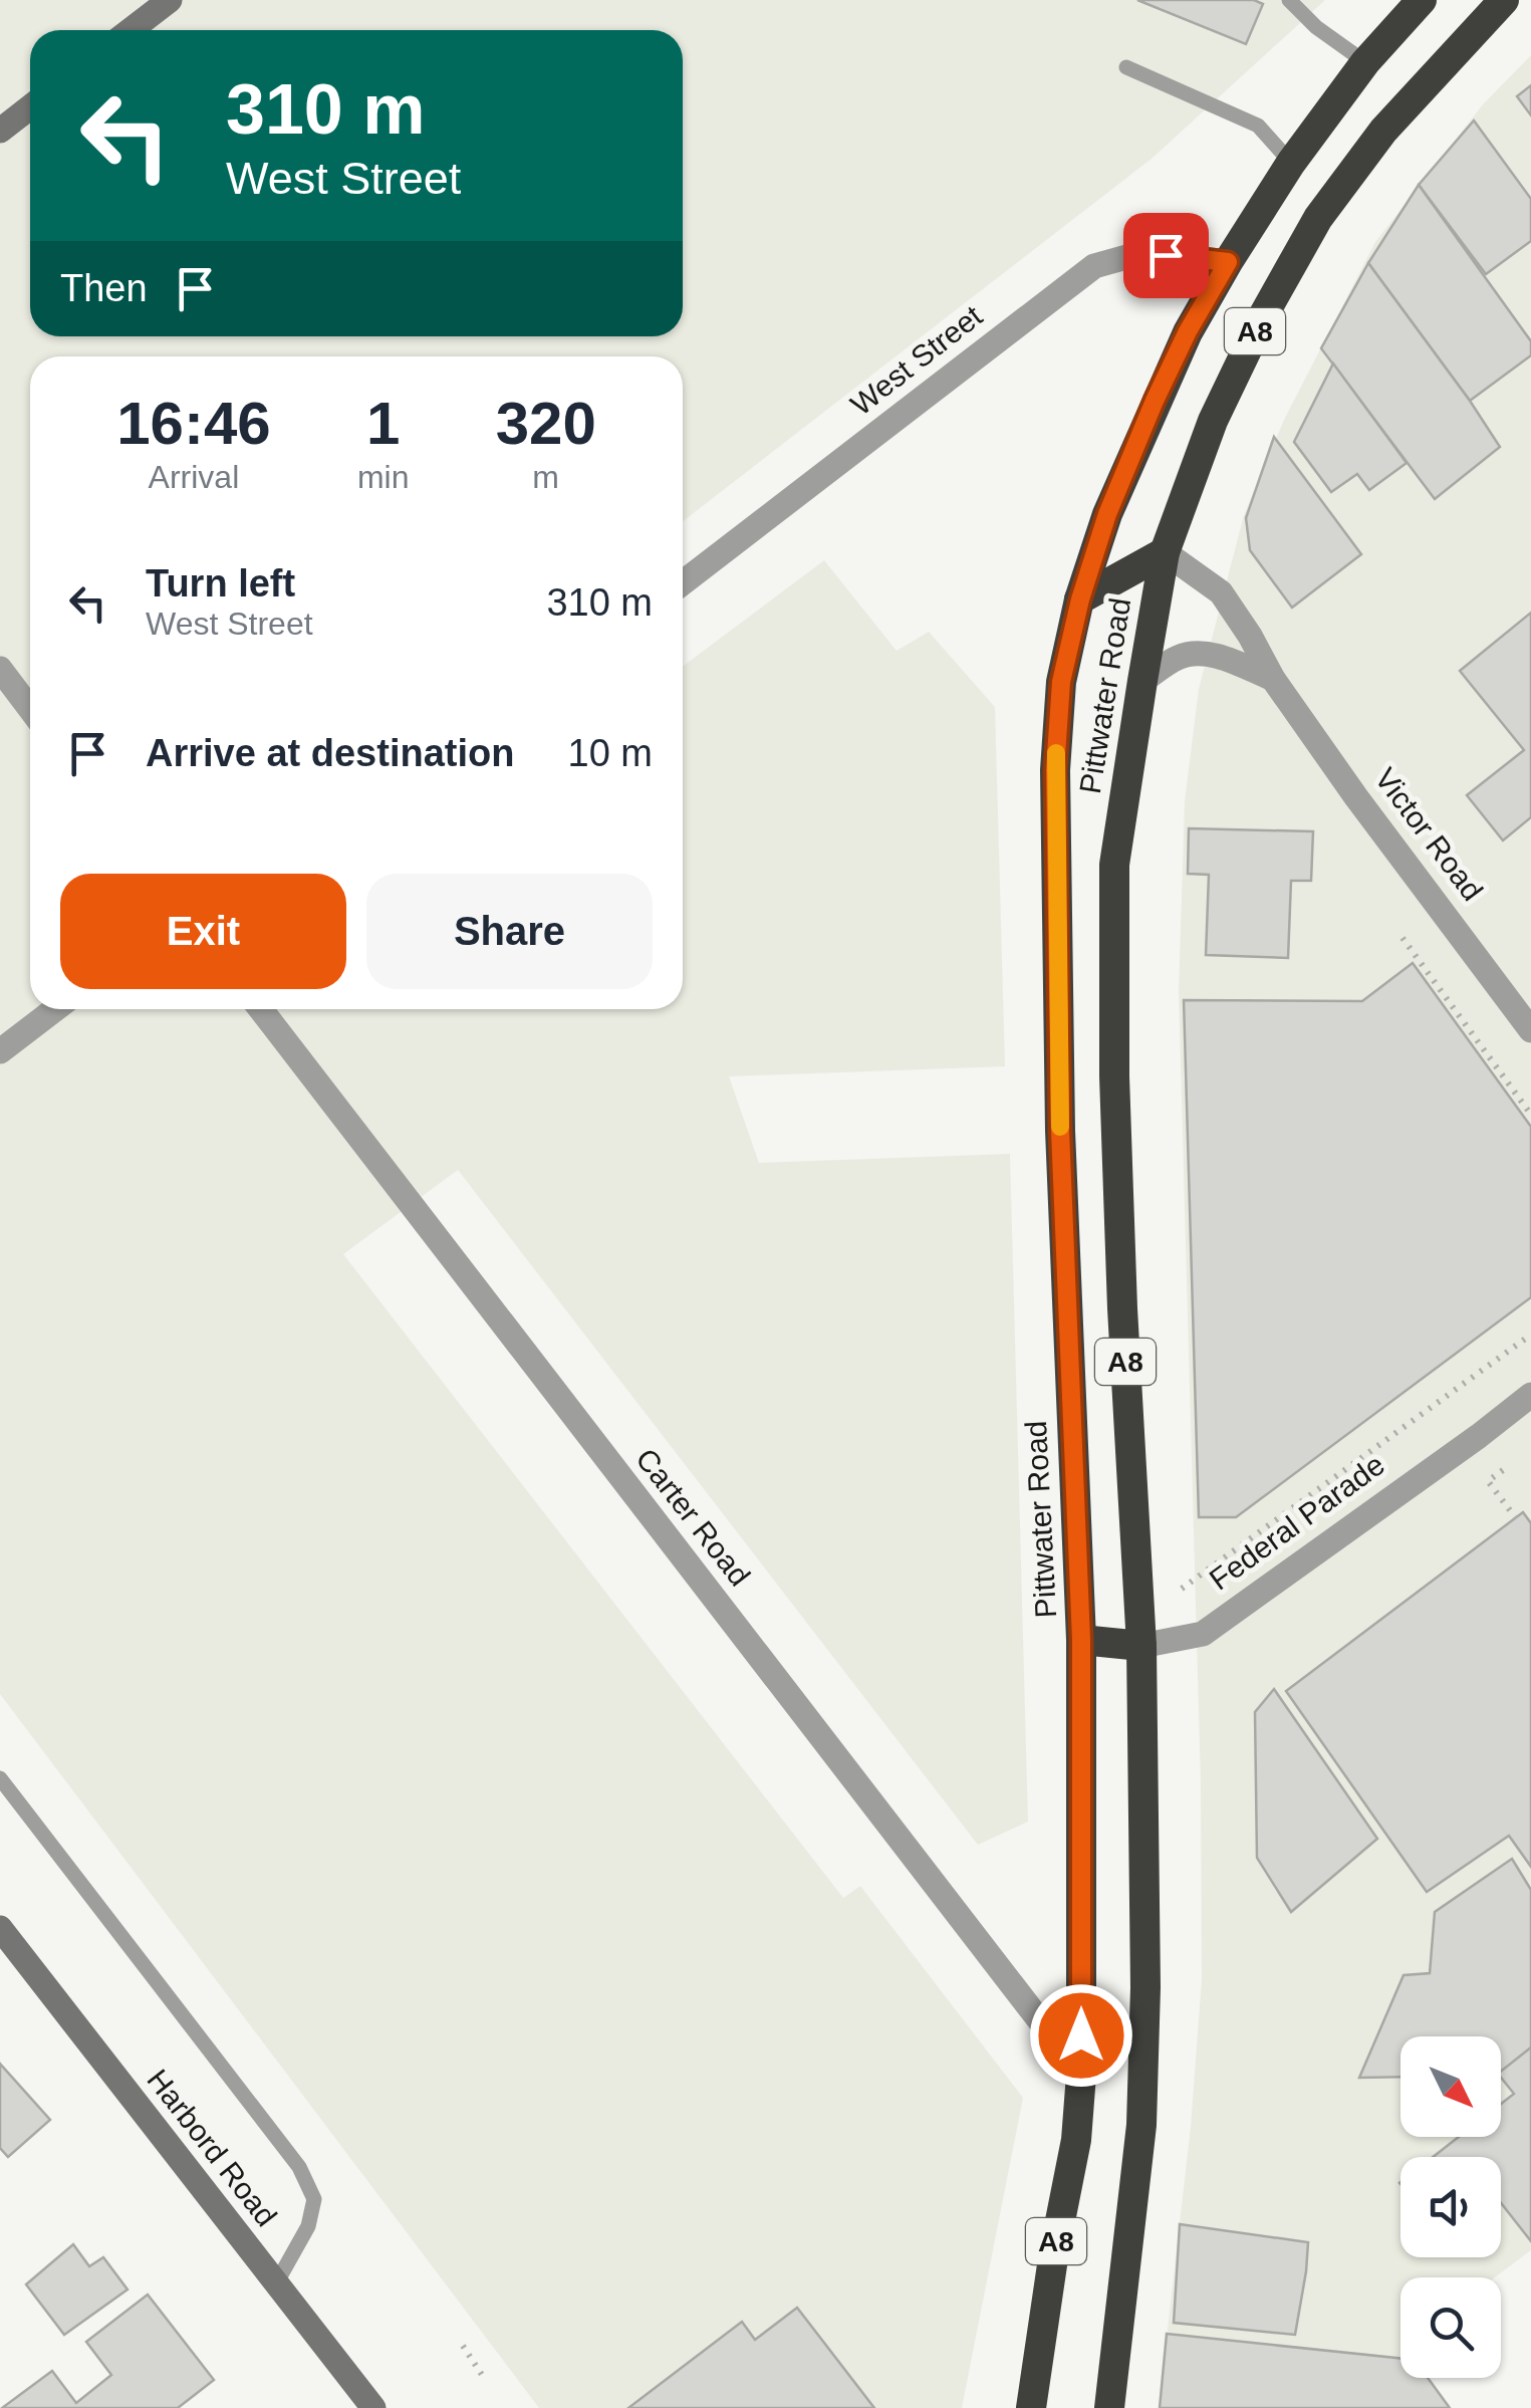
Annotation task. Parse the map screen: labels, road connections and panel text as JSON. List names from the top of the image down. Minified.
{"streets":{"highway":["A8","Pittwater Road","Federal Parade"],"main road":["Harbord Road"],"street":["West Street","Victor Road","Carter Road"]},"crossings":[["West Street","Pittwater Road"],["Pittwater Road","Victor Road"],["Pittwater Road","Carter Road"],["Pittwater Road","Federal Parade"]],"north":"bottom right","page":{"turn":["310 m","West Street"],"then":"Then","eta":["16:46","Arrival","1","min","320","m"],"list":[{"name":"Turn left","note":"West Street","value":"310 m"},{"name":"Arrive at destination","value":"10 m"}],"buttons":["Exit","Share"]}}
